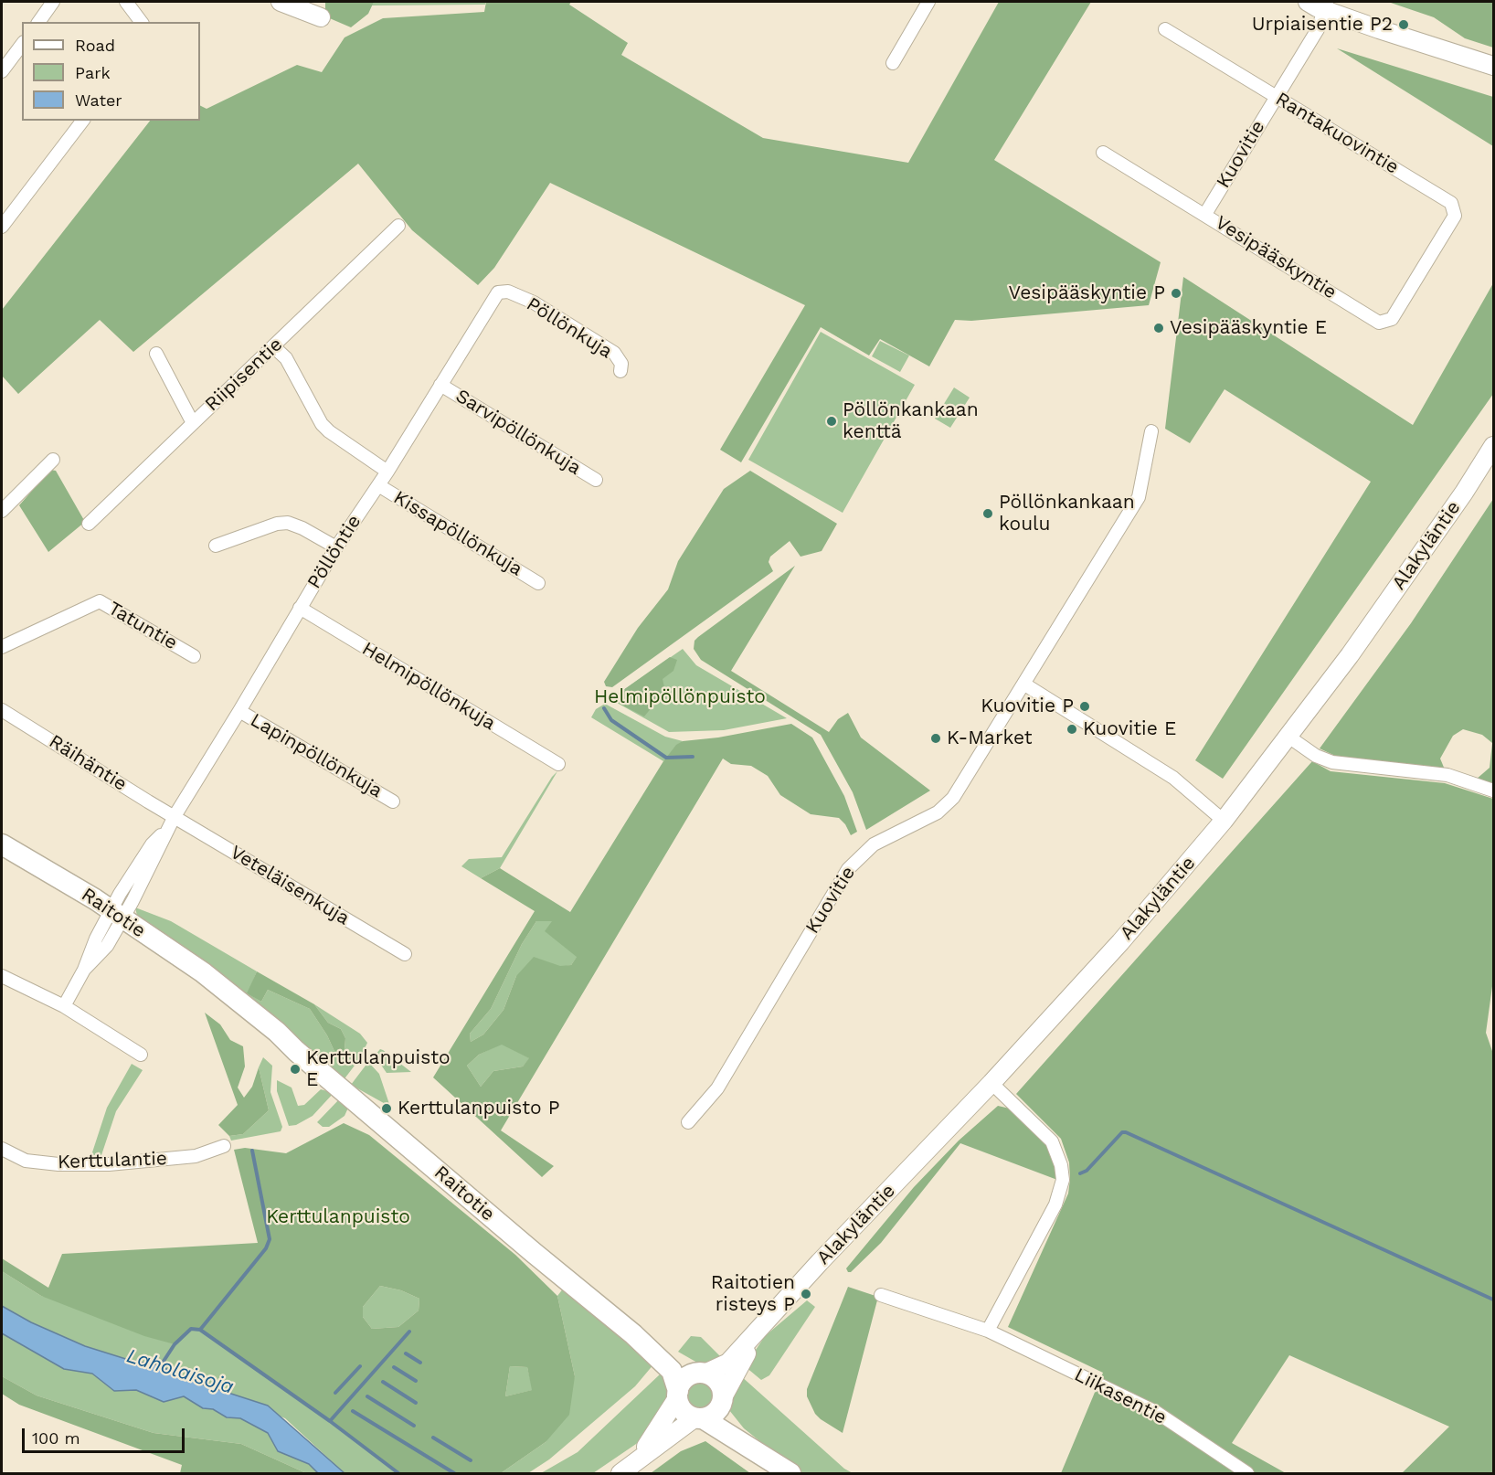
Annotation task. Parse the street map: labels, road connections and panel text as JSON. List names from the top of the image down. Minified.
{"streets":{"main road":["Alakyläntie","Raitotie"],"street":["Rantakuovintie","Kuovitie","Vesipääskyntie","Pöllönkuja","Riipisentie","Sarvipöllönkuja","Kissapöllönkuja","Pöllöntie","Tatuntie","Helmipöllönkuja","Lapinpöllönkuja","Räihäntie","Veteläisenkuja","Kerttulantie","Liikasentie"]},"crossings":[["Rantakuovintie","Kuovitie"],["Rantakuovintie","Vesipääskyntie"],["Kuovitie","Vesipääskyntie"],["Pöllönkuja","Pöllöntie"],["Sarvipöllönkuja","Pöllöntie"],["Kissapöllönkuja","Pöllöntie"],["Alakyläntie","Raitotie"],["Pöllöntie","Helmipöllönkuja"],["Pöllöntie","Lapinpöllönkuja"],["Pöllöntie","Räihäntie"],["Pöllöntie","Veteläisenkuja"],["Pöllöntie","Raitotie"],["Räihäntie","Veteläisenkuja"]],"water":["Laholaisoja"],"parks":["Helmipöllönpuisto","Kerttulanpuisto"],"places":["Urpiaisentie P2","Vesipääskyntie P","Vesipääskyntie E","Pöllönkankaan kenttä","Pöllönkankaan koulu","Kuovitie P","Kuovitie E","K-Market","Kerttulanpuisto E","Kerttulanpuisto P","Raitotien risteys P"],"legend":["Road","Park","Water"],"scale_bar":"100 m"}
